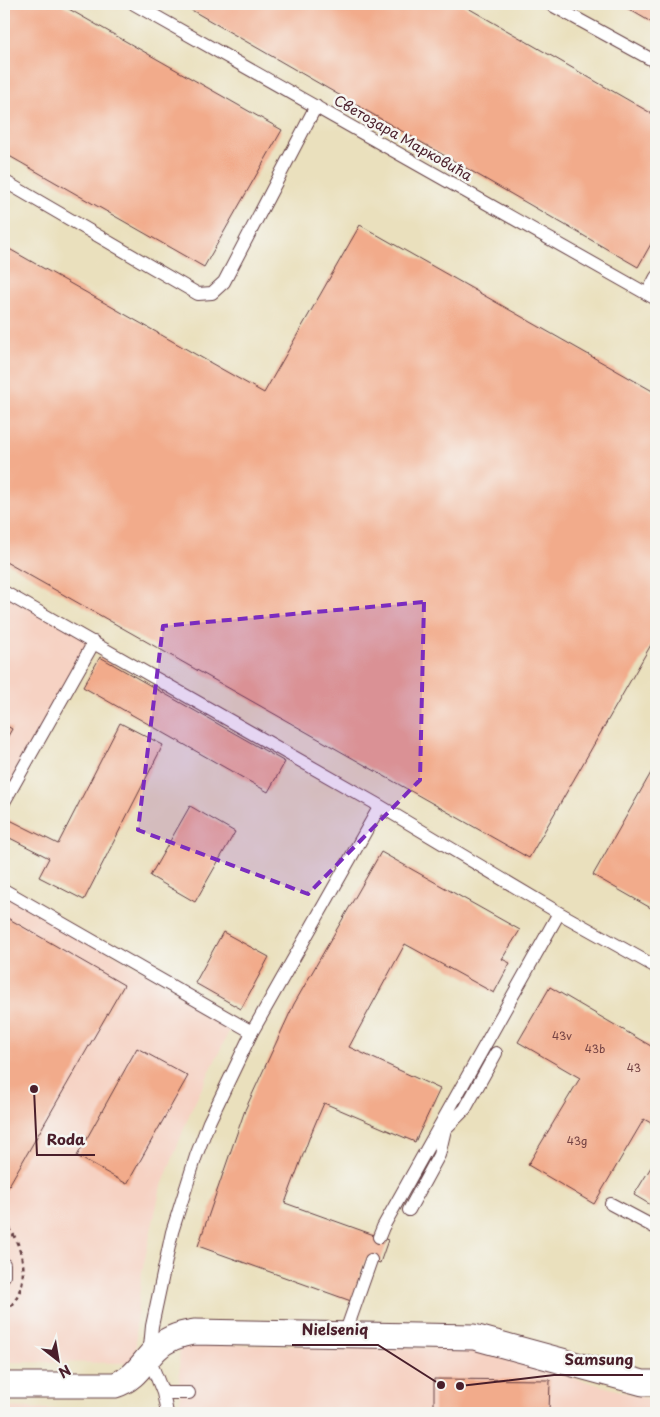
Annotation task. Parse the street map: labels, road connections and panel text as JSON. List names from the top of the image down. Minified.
{"streets":{"lane":["Светозара Марковића"]},"places":["Roda","Nielseniq","Samsung"],"house_numbers":["43v","43b","43","43g"],"north":"bottom right"}
